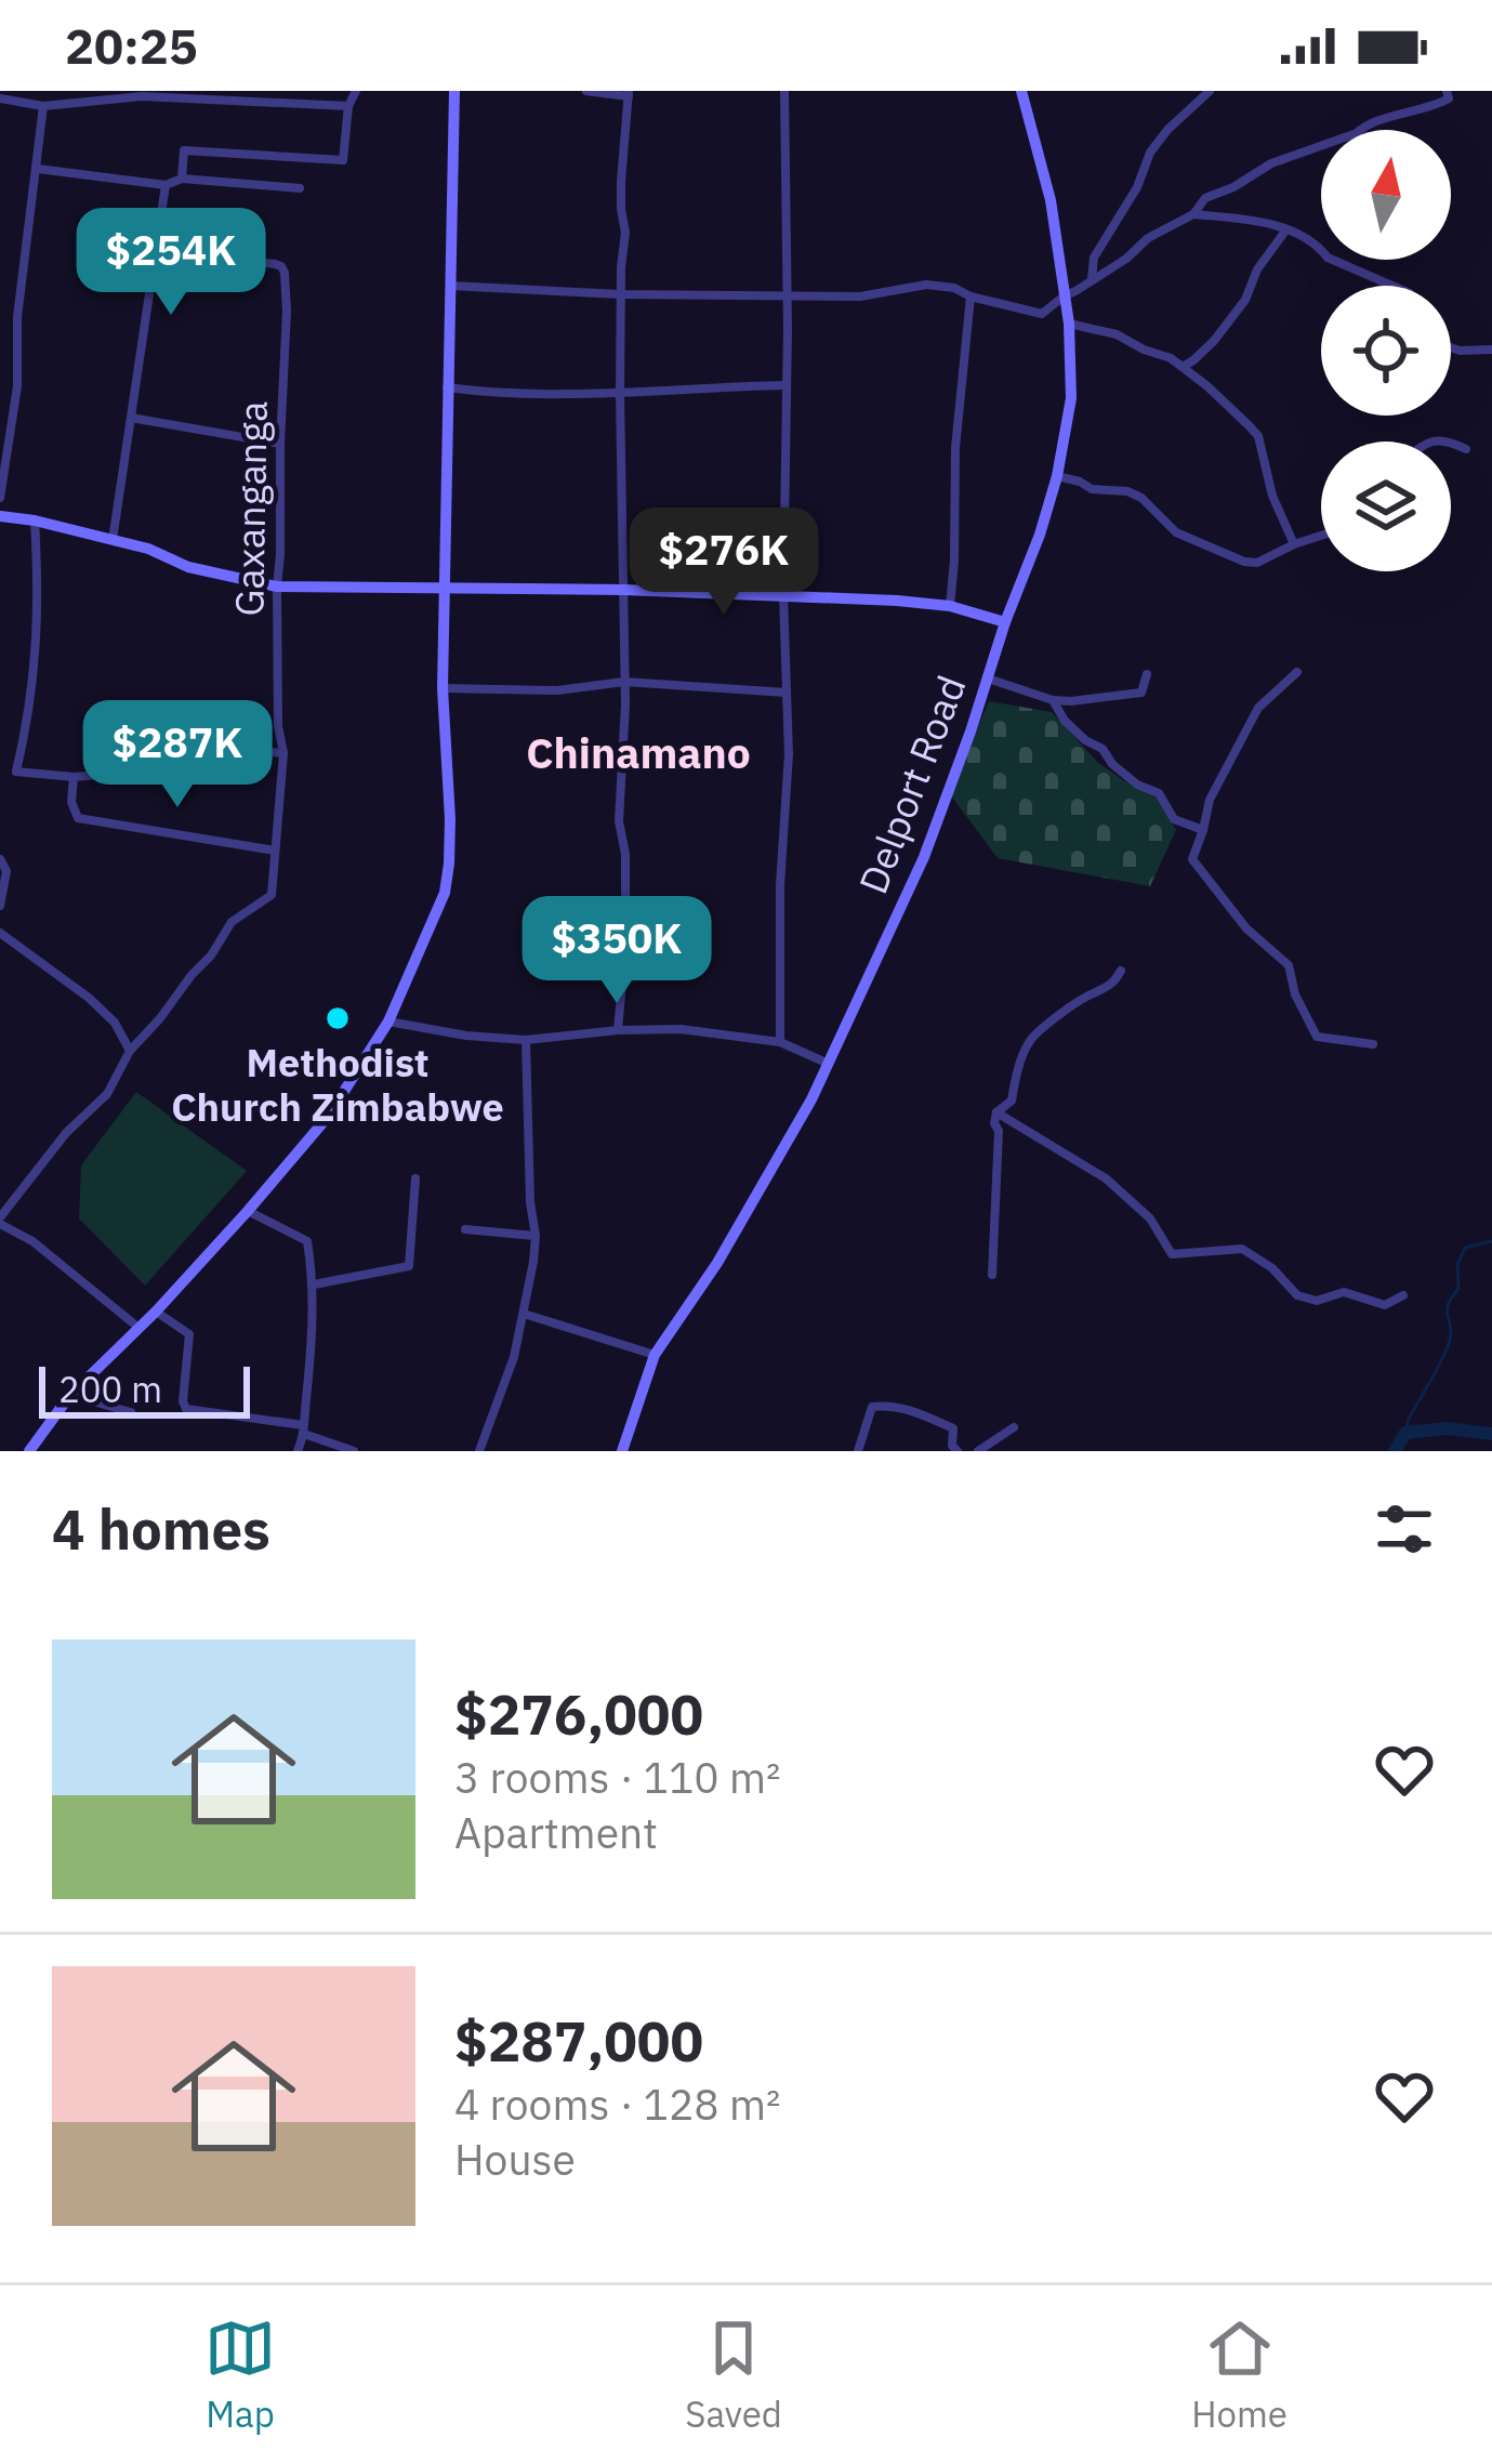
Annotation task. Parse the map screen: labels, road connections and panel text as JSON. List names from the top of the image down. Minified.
{"streets":{"street":["Gaxanganga","Delport Road"]},"districts":["Chinamano"],"places":["Methodist Church Zimbabwe"],"scale_bar":"200 m","north":"top","page":{"status":"20:25","price":["$254K","$276K","$287K","$350K"],"scale":"200 m","heading":"4 homes","list":[{"name":"$276,000","note":"3 rooms · 110 m² · Apartment"},{"name":"$287,000","note":"4 rooms · 128 m² · House"}],"tabs":["Map","Saved","Home"]}}
